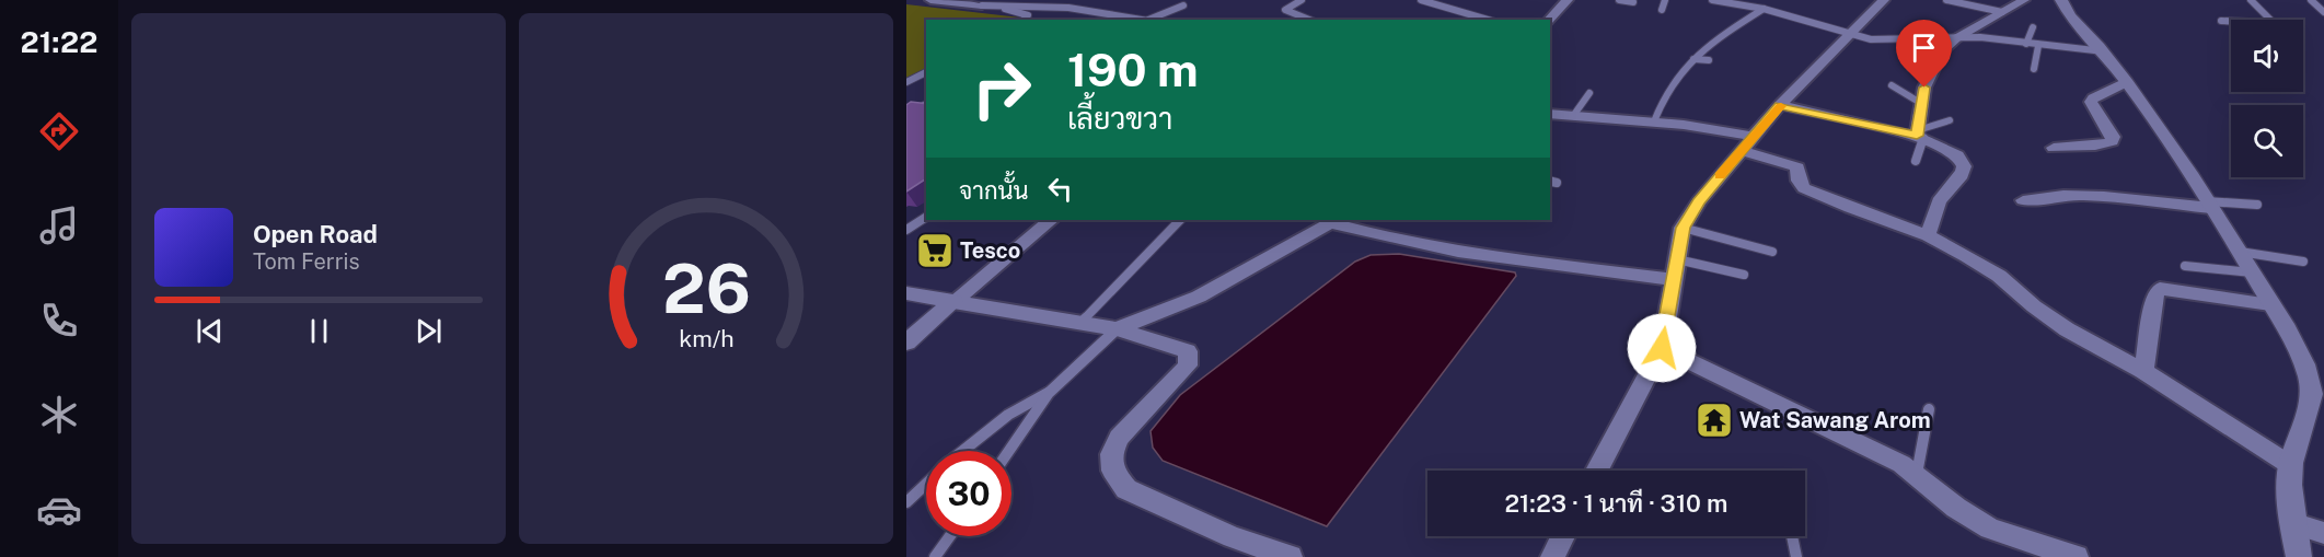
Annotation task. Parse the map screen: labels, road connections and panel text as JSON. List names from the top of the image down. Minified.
{"places":{"supermarket":["Tesco"],"temple":["Wat Sawang Arom"]},"page":{"tabs":"21:22","turn":["190 m","เลี้ยวขวา"],"then":"จากนั้น","song":["Open Road","Tom Ferris"],"limit":"30","trip":"21:23 · 1 นาที · 310 m","gauge":["26","km/h"]}}
